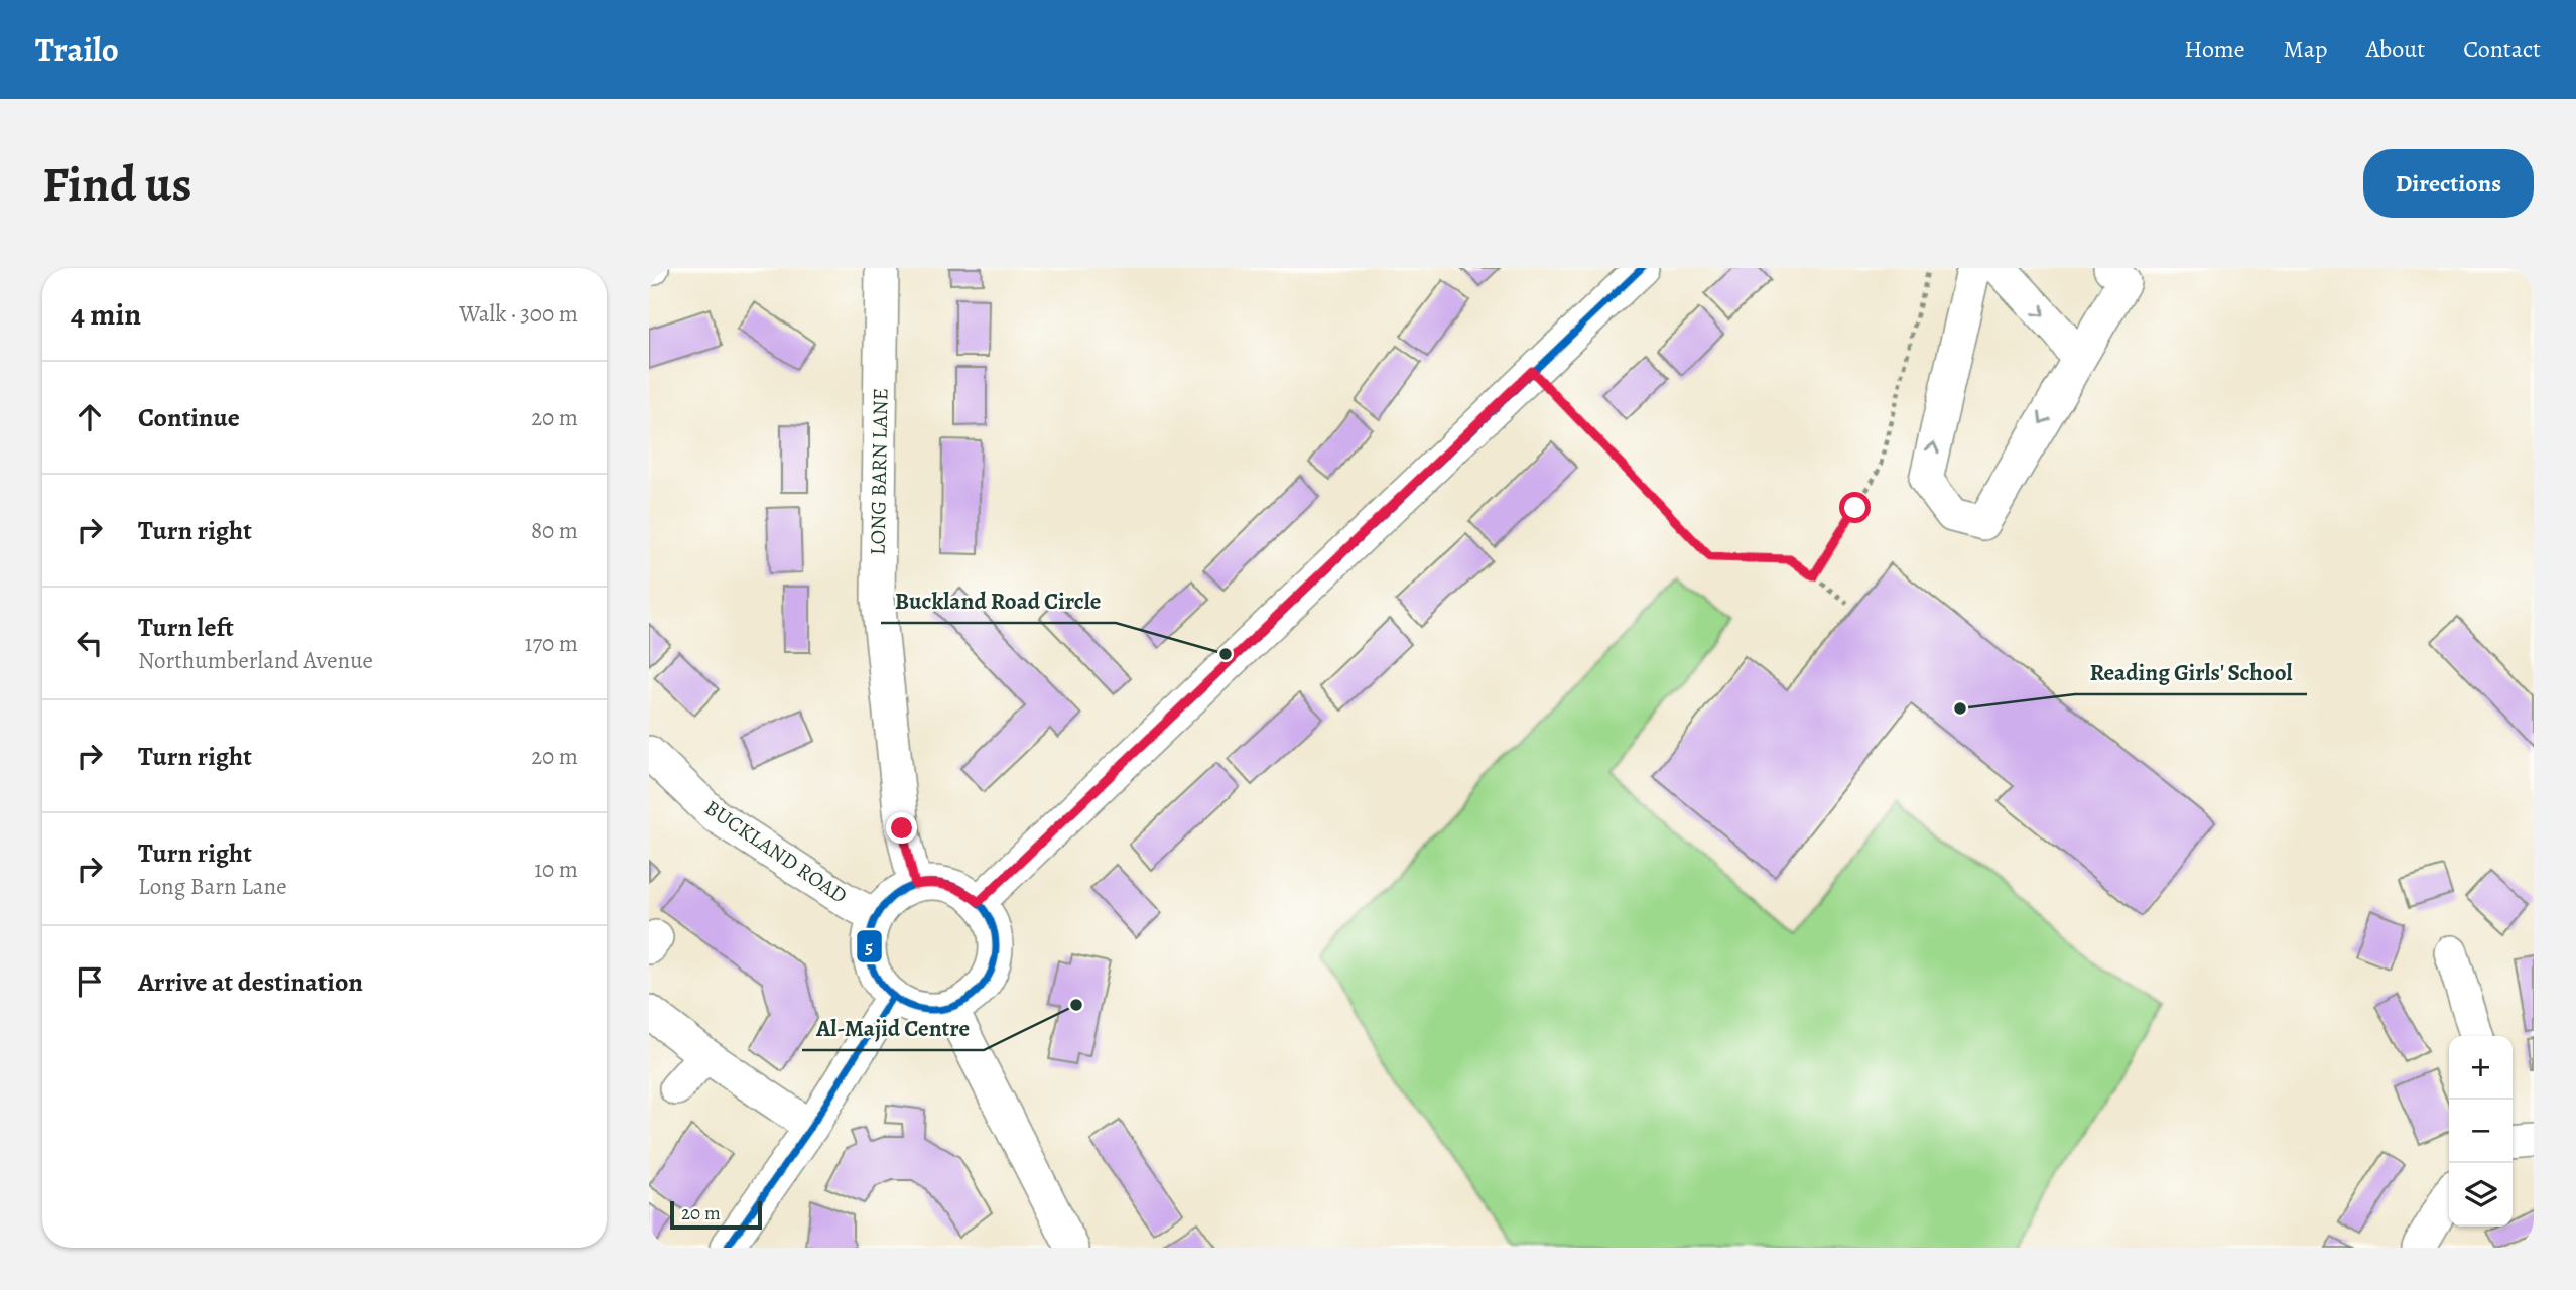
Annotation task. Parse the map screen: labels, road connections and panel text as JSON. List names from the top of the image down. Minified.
{"streets":{"street":["LONG BARN LANE","BUCKLAND ROAD"]},"crossings":[["LONG BARN LANE","BUCKLAND ROAD"]],"places":["Buckland Road Circle","Reading Girls' School","Al-Majid Centre"],"lines":["transit line 5"],"scale_bar":"20 m","page":{"header":"Trailo","nav":["Home","Map","About","Contact"],"buttons":"Directions","title":"Find us","heading":["4 min","Walk · 300 m"],"list":[["Continue","20 m"],["Turn right","80 m"],["Turn left","Northumberland Avenue","170 m"],["Turn right","20 m"],["Turn right","Long Barn Lane","10 m"],"Arrive at destination"],"map_buttons":["+","−"],"scale":"20 m"}}
